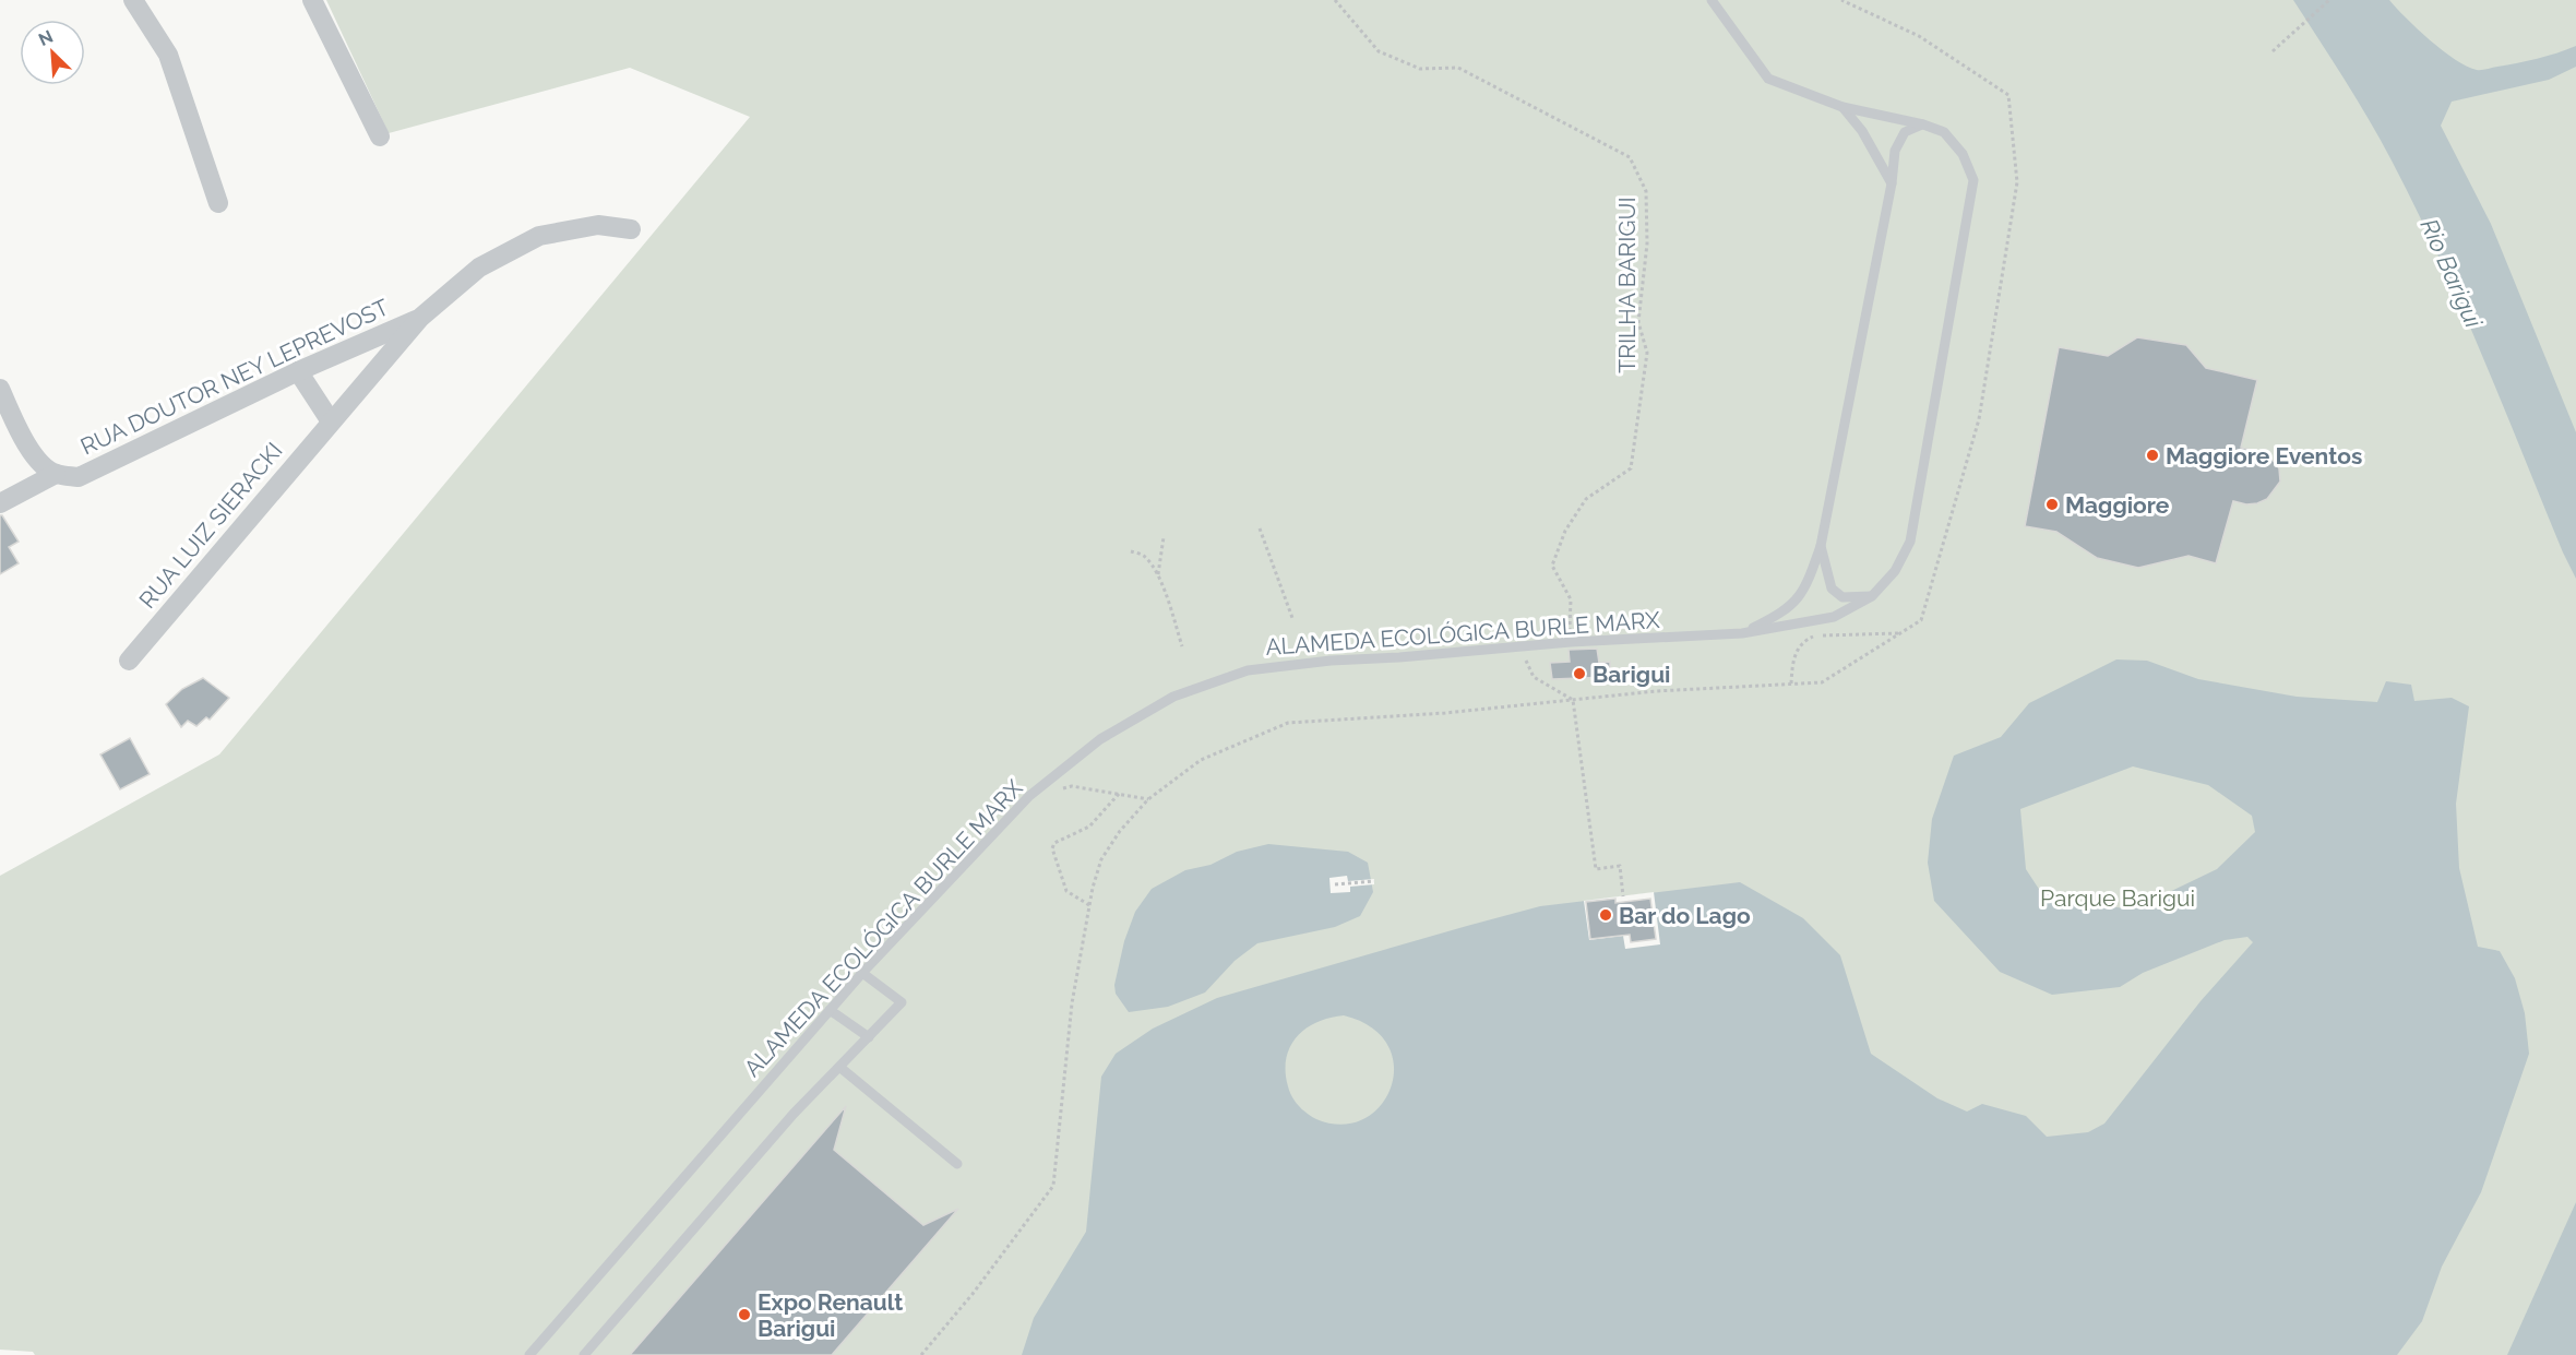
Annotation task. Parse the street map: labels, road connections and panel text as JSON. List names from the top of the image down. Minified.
{"streets":{"street":["RUA DOUTOR NEY LEPREVOST","RUA LUIZ SIERACKI"],"lane":["ALAMEDA ECOLÓGICA BURLE MARX"],"path":["TRILHA BARIGUI"]},"crossings":[["TRILHA BARIGUI","ALAMEDA ECOLÓGICA BURLE MARX"],["RUA DOUTOR NEY LEPREVOST","RUA LUIZ SIERACKI"]],"water":["Rio Barigui"],"parks":["Parque Barigui"],"places":["Maggiore Eventos","Maggiore","Barigui","Bar do Lago","Expo Renault Barigui"],"north":"top left"}
